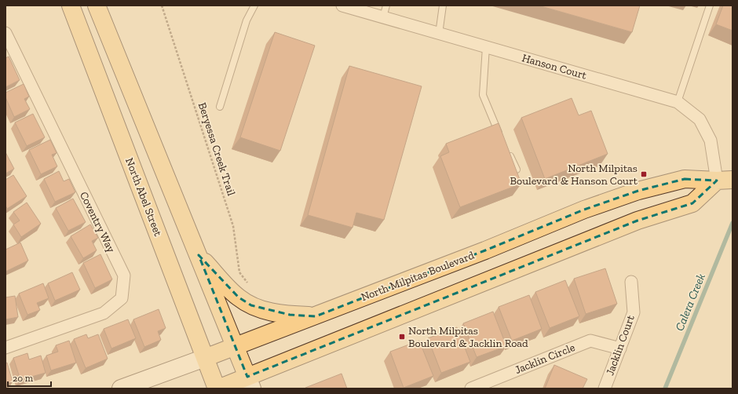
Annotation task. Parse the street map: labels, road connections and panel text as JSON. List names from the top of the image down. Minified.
{"streets":{"main road":["North Abel Street","North Milpitas Boulevard"],"street":["Hanson Court","Coventry Way","Jacklin Court","Jacklin Circle"],"path":["Beryessa Creek Trail"]},"crossings":[["Hanson Court","North Milpitas Boulevard"],["North Abel Street","North Milpitas Boulevard"],["Jacklin Court","Jacklin Circle"]],"water":["Calera Creek"],"places":{"transit":["North Milpitas Boulevard & Hanson Court","North Milpitas Boulevard & Jacklin Road"]},"scale_bar":"20 m"}
